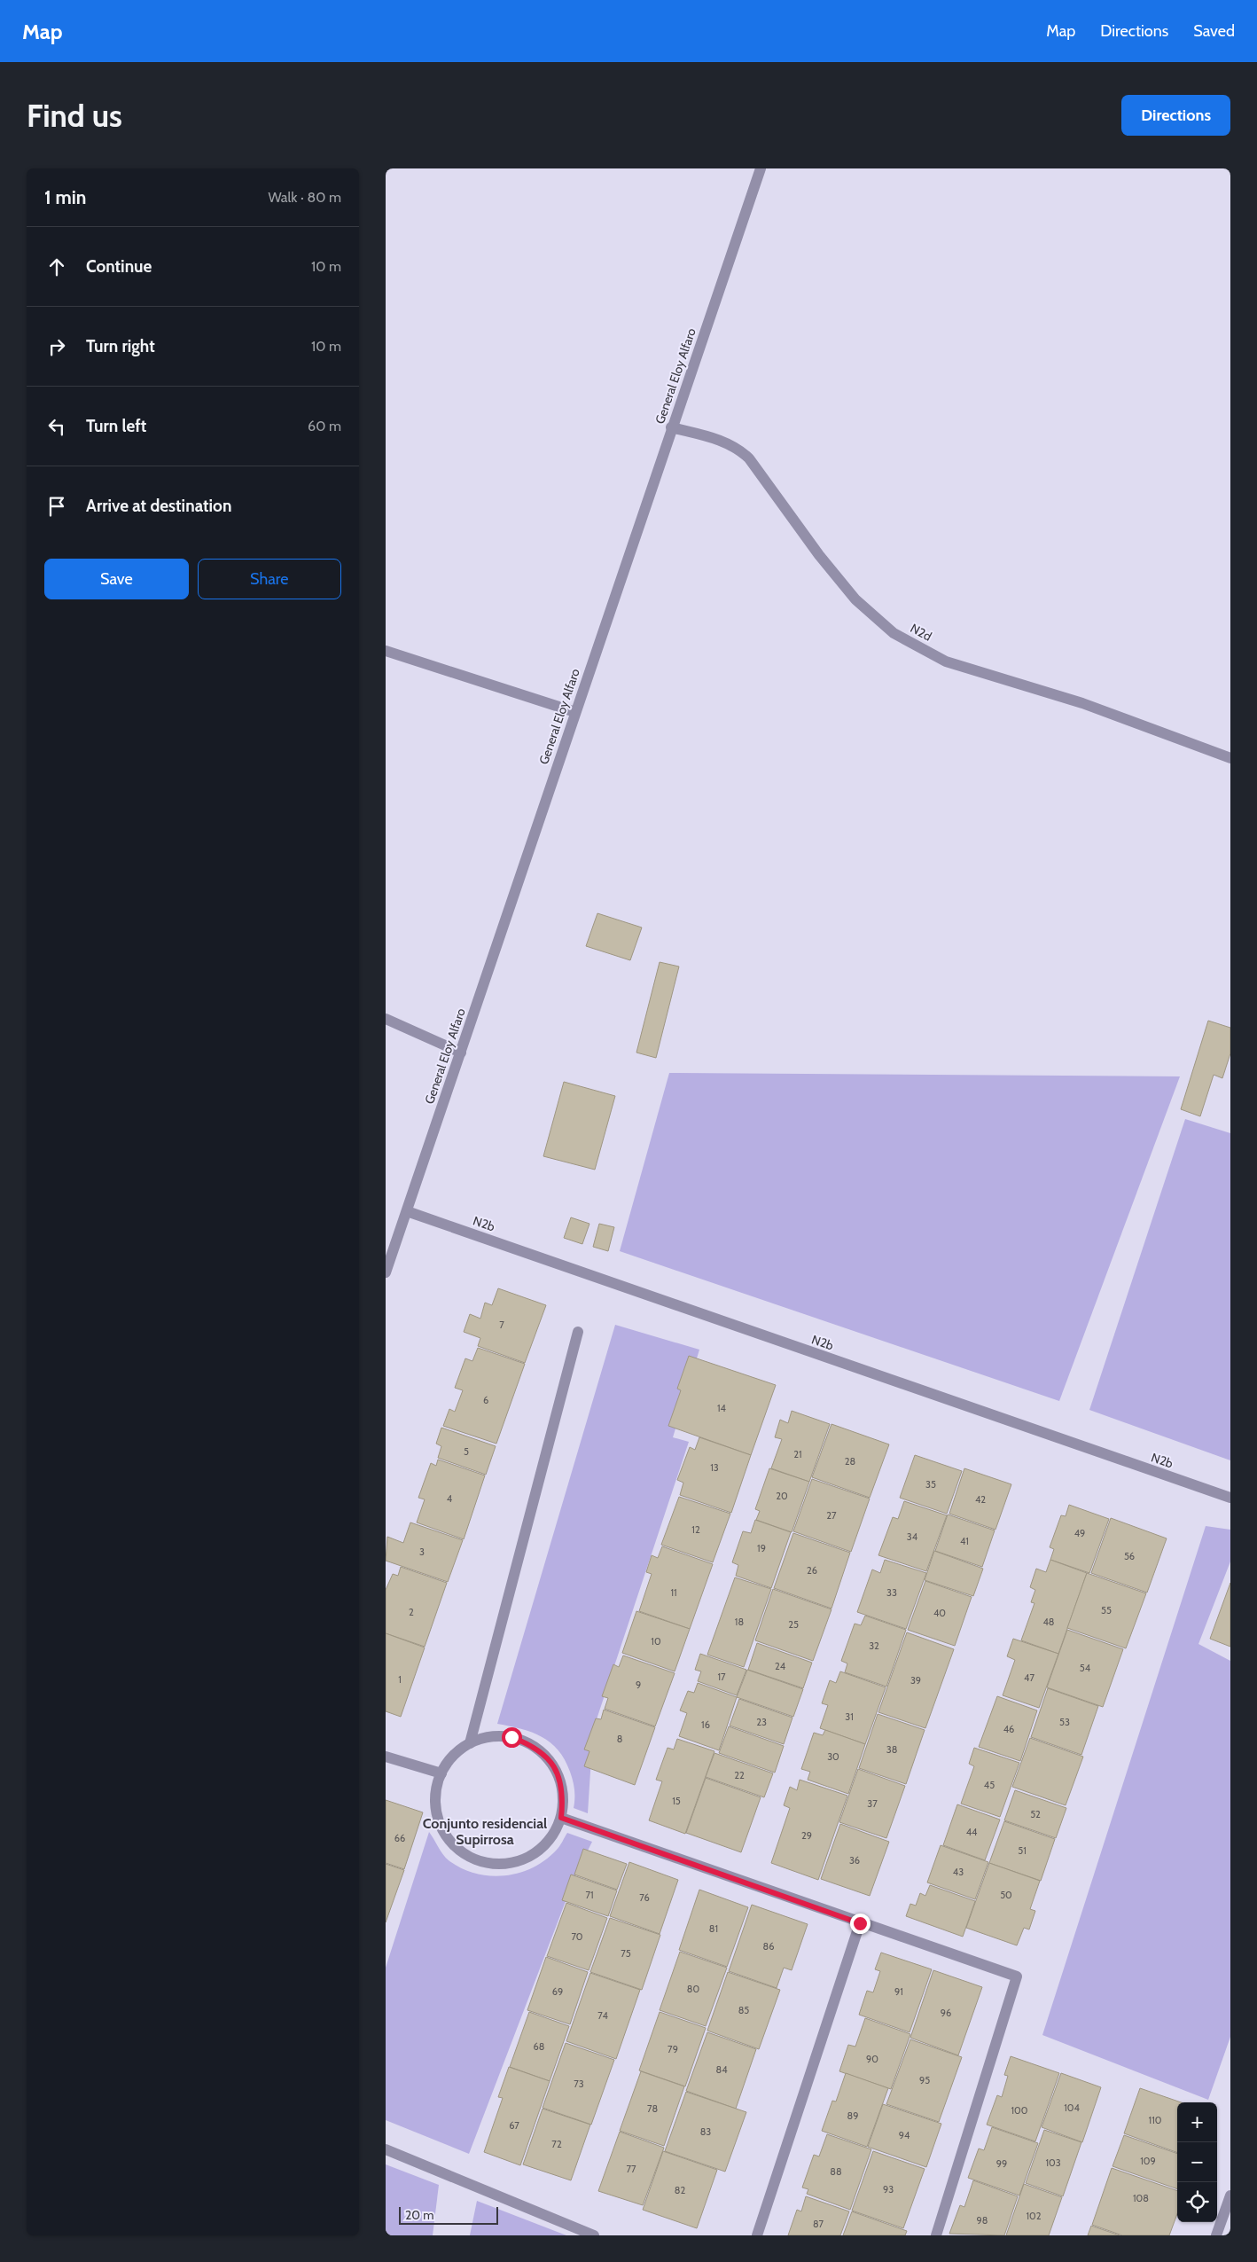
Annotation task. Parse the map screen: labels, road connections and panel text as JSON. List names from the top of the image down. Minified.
{"streets":{"street":["General Eloy Alfaro","N2d","N2b"]},"crossings":[["General Eloy Alfaro","N2d"],["General Eloy Alfaro","N2b"]],"districts":["Conjunto residencial Supirrosa"],"house_numbers":["7","6","14","5","21","28","13","35","20","4","42","27","12","49","34","41","19","3","56","26","11","33","55","2","40","18","48","25","10","32","24","54","17","47","1","39","9","31","23","53","16","46","8","38","30","22","45","15","37","52","44","29","66","51","36","43","71","50","76","81","70","86","75","80","69","91","85","96","74","68","79","90","84","95","73","104","78","100","89","110","67","83","94","72","109","103","99","77","88","93","82","108","102","98","87"],"scale_bar":"20 m","page":{"header":"Map","nav":["Map","Directions","Saved"],"buttons":["Directions",["Save","Share"]],"title":"Find us","heading":["1 min","Walk · 80 m"],"list":[["Continue","10 m"],["Turn right","10 m"],["Turn left","60 m"],"Arrive at destination"],"map_buttons":["+","−"],"scale":"20 m"}}
